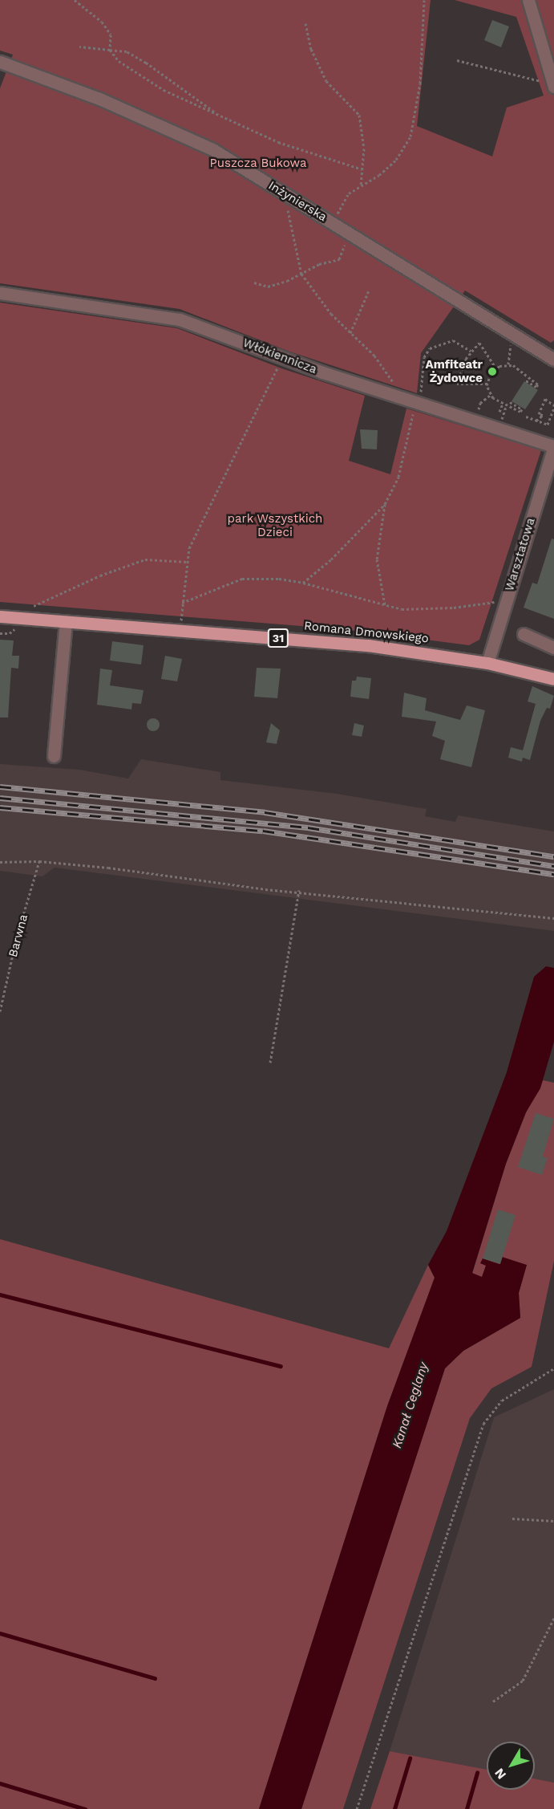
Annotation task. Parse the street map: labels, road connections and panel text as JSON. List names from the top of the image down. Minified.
{"streets":{"main road":["Romana Dmowskiego","31"],"street":["Inżynierska","Włókiennicza","Warsztatowa"],"path":["Barwna"]},"crossings":[["Włókiennicza","Warsztatowa"],["Warsztatowa","Romana Dmowskiego"]],"water":["Kanał Ceglany"],"parks":["Puszcza Bukowa","park Wszystkich Dzieci"],"places":["Amfiteatr Żydowce"],"north":"bottom left"}
